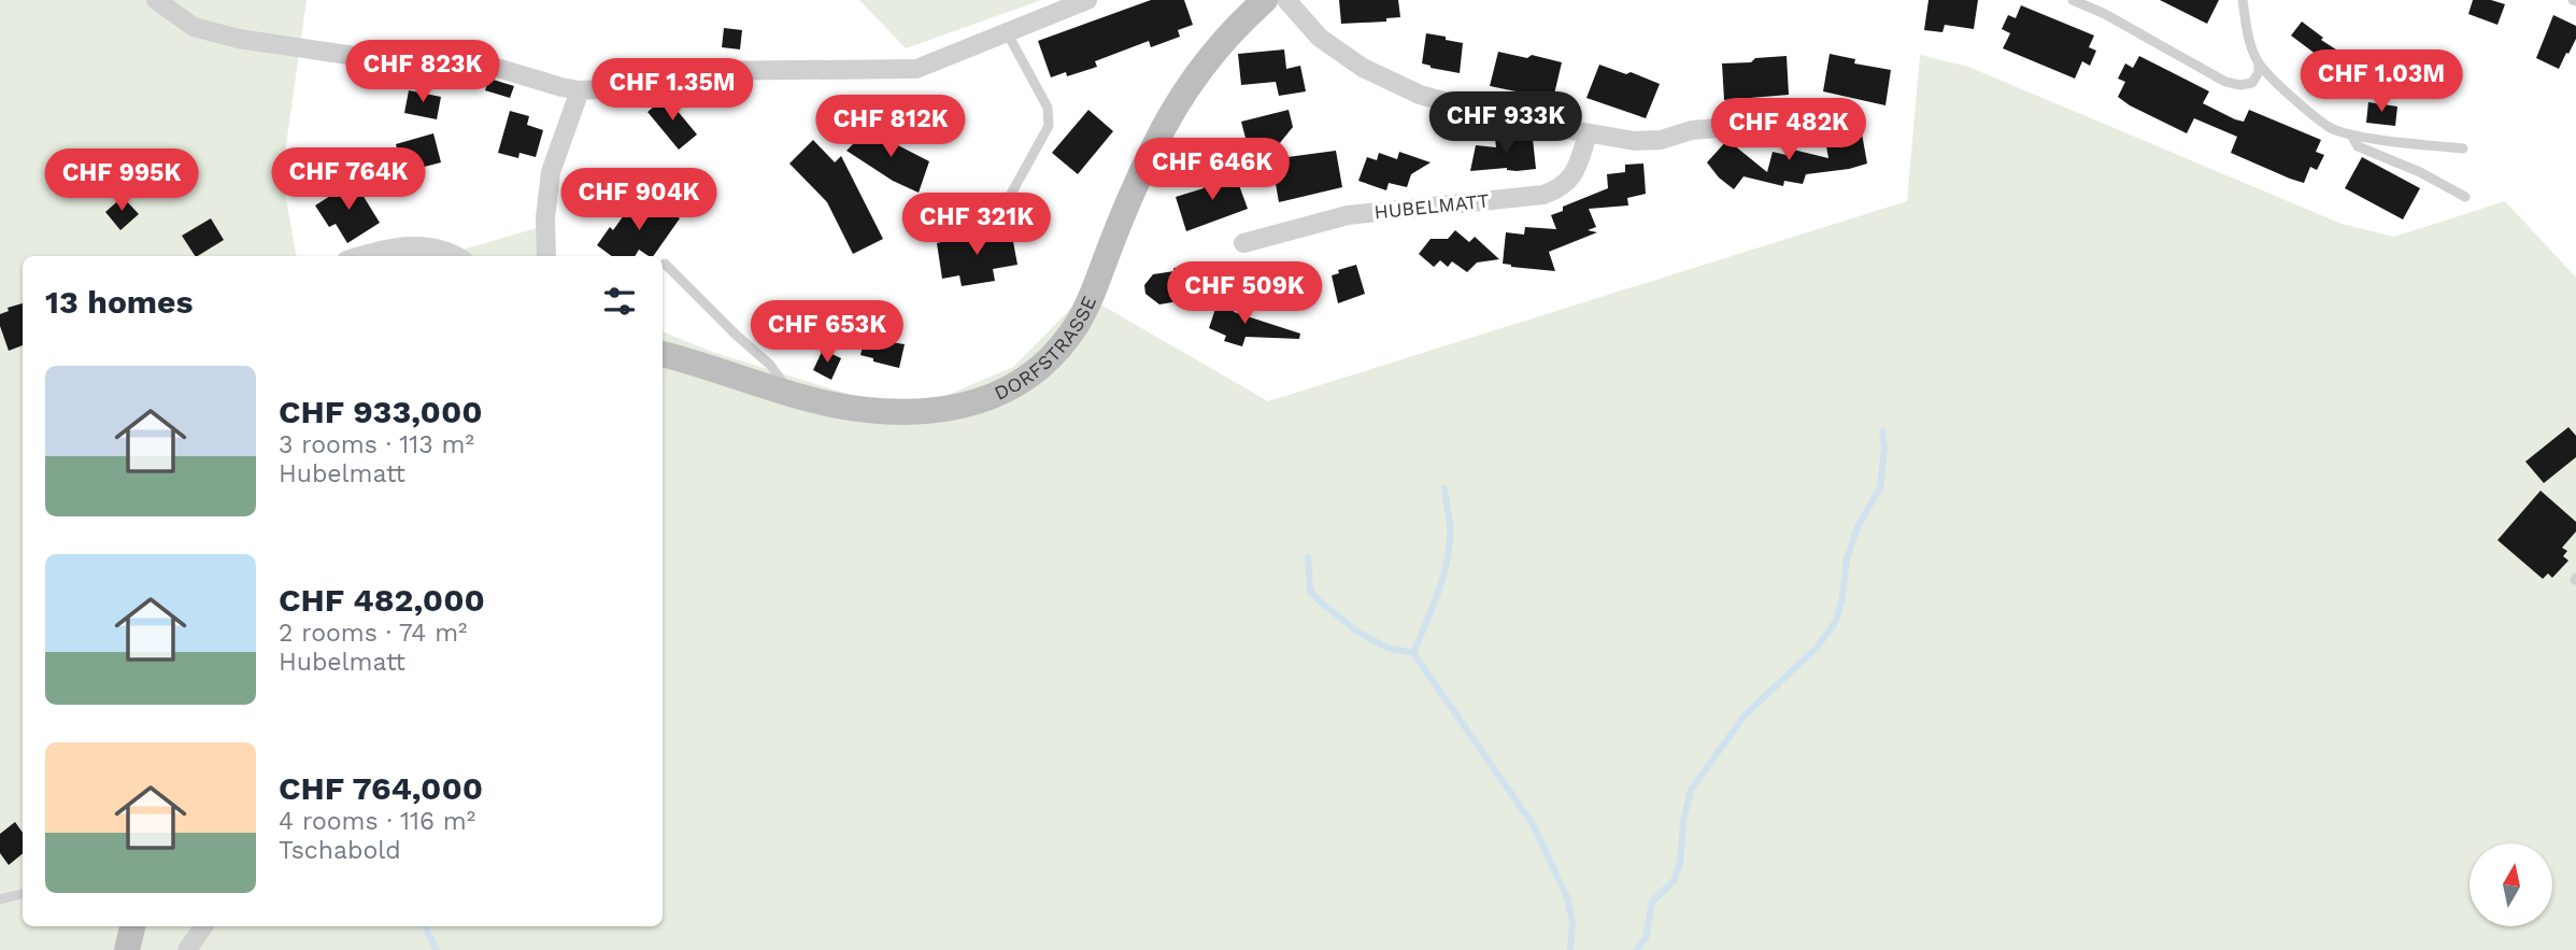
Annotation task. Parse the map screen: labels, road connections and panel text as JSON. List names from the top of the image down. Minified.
{"streets":{"street":["HUBELMATT","DORFSTRASSE"]},"north":"top","page":{"price":["CHF 823K","CHF 1.03M","CHF 1.35M","CHF 933K","CHF 812K","CHF 482K","CHF 646K","CHF 764K","CHF 995K","CHF 904K","CHF 321K","CHF 509K","CHF 653K"],"heading":"13 homes","list":[{"name":"CHF 933,000","note":"3 rooms · 113 m² · Hubelmatt"},{"name":"CHF 482,000","note":"2 rooms · 74 m² · Hubelmatt"},{"name":"CHF 764,000","note":"4 rooms · 116 m² · Tschabold"}]}}
